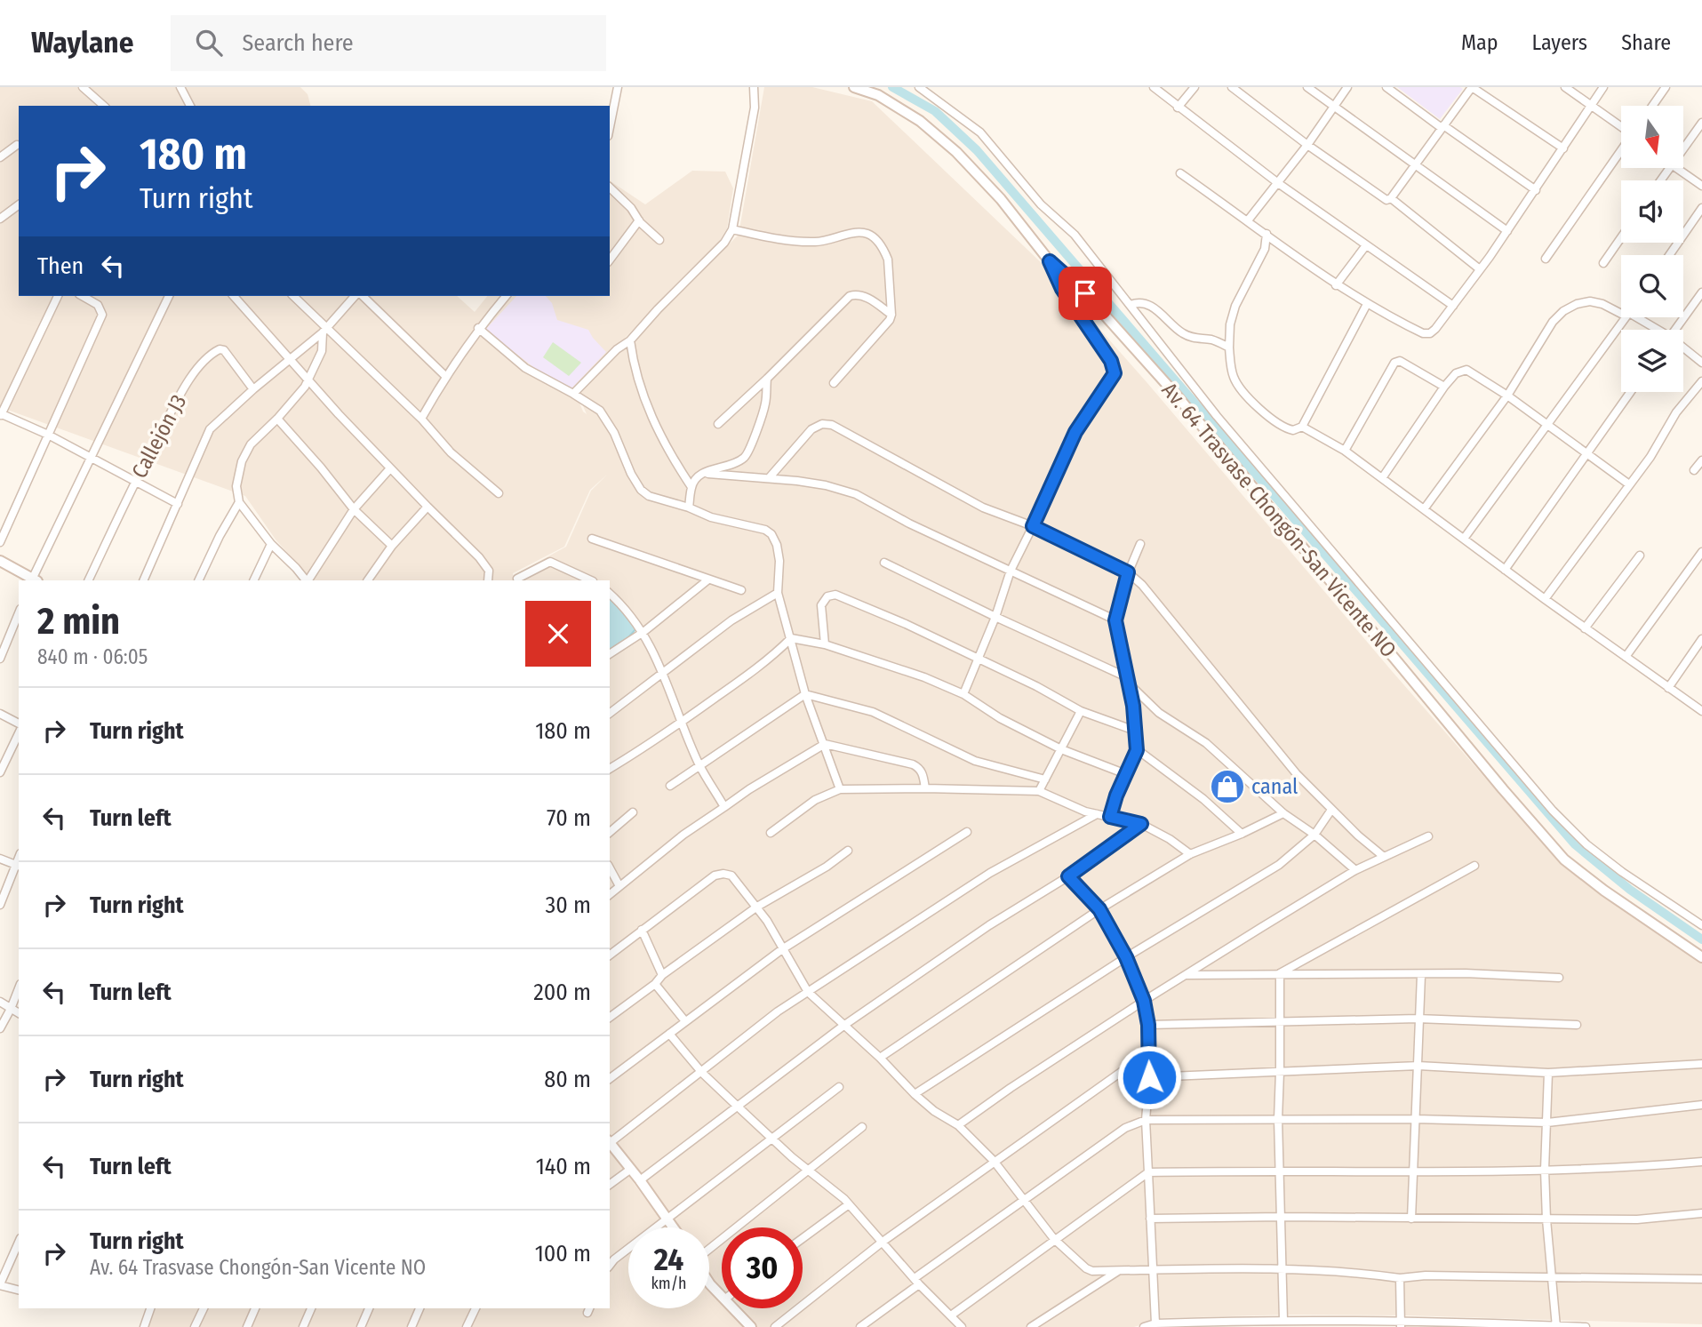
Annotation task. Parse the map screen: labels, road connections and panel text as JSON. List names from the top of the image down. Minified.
{"streets":{"street":["Callejón J3","Av. 64 Trasvase Chongón-San Vicente NO"]},"places":{"shop":["canal"]},"north":"bottom","page":{"header":"Waylane","search":"Search here","nav":["Map","Layers","Share"],"turn":["180 m","Turn right"],"then":"Then","heading":["2 min","840 m · 06:05"],"list":[{"name":"Turn right","value":"180 m"},{"name":"Turn left","value":"70 m"},{"name":"Turn right","value":"30 m"},{"name":"Turn left","value":"200 m"},{"name":"Turn right","value":"80 m"},{"name":"Turn left","value":"140 m"},{"name":"Turn right","note":"Av. 64 Trasvase Chongón-San Vicente NO","value":"100 m"}],"speed":"24 km/h","limit":"30"}}
